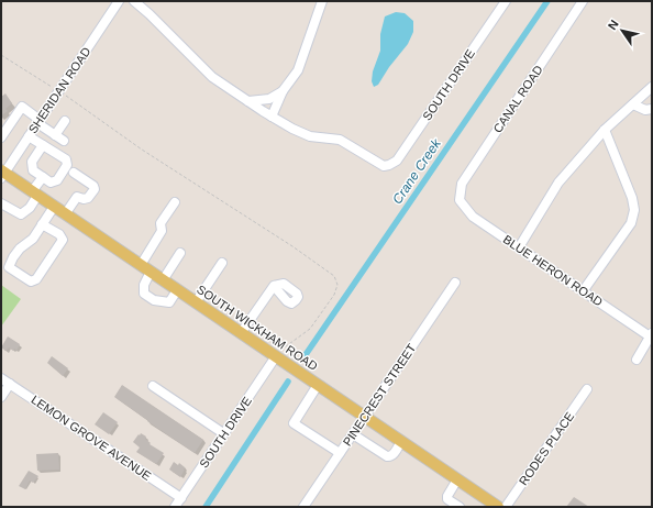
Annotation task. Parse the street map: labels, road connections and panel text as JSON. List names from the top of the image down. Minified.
{"streets":{"main road":["SOUTH WICKHAM ROAD"],"street":["SOUTH DRIVE","SHERIDAN ROAD","CANAL ROAD","BLUE HERON ROAD","PINECREST STREET","LEMON GROVE AVENUE","RODES PLACE"]},"crossings":[["SOUTH DRIVE","SOUTH WICKHAM ROAD"],["SOUTH DRIVE","LEMON GROVE AVENUE"],["SHERIDAN ROAD","SOUTH WICKHAM ROAD"],["CANAL ROAD","BLUE HERON ROAD"],["SOUTH WICKHAM ROAD","PINECREST STREET"]],"water":["Crane Creek"],"north":"top left"}
